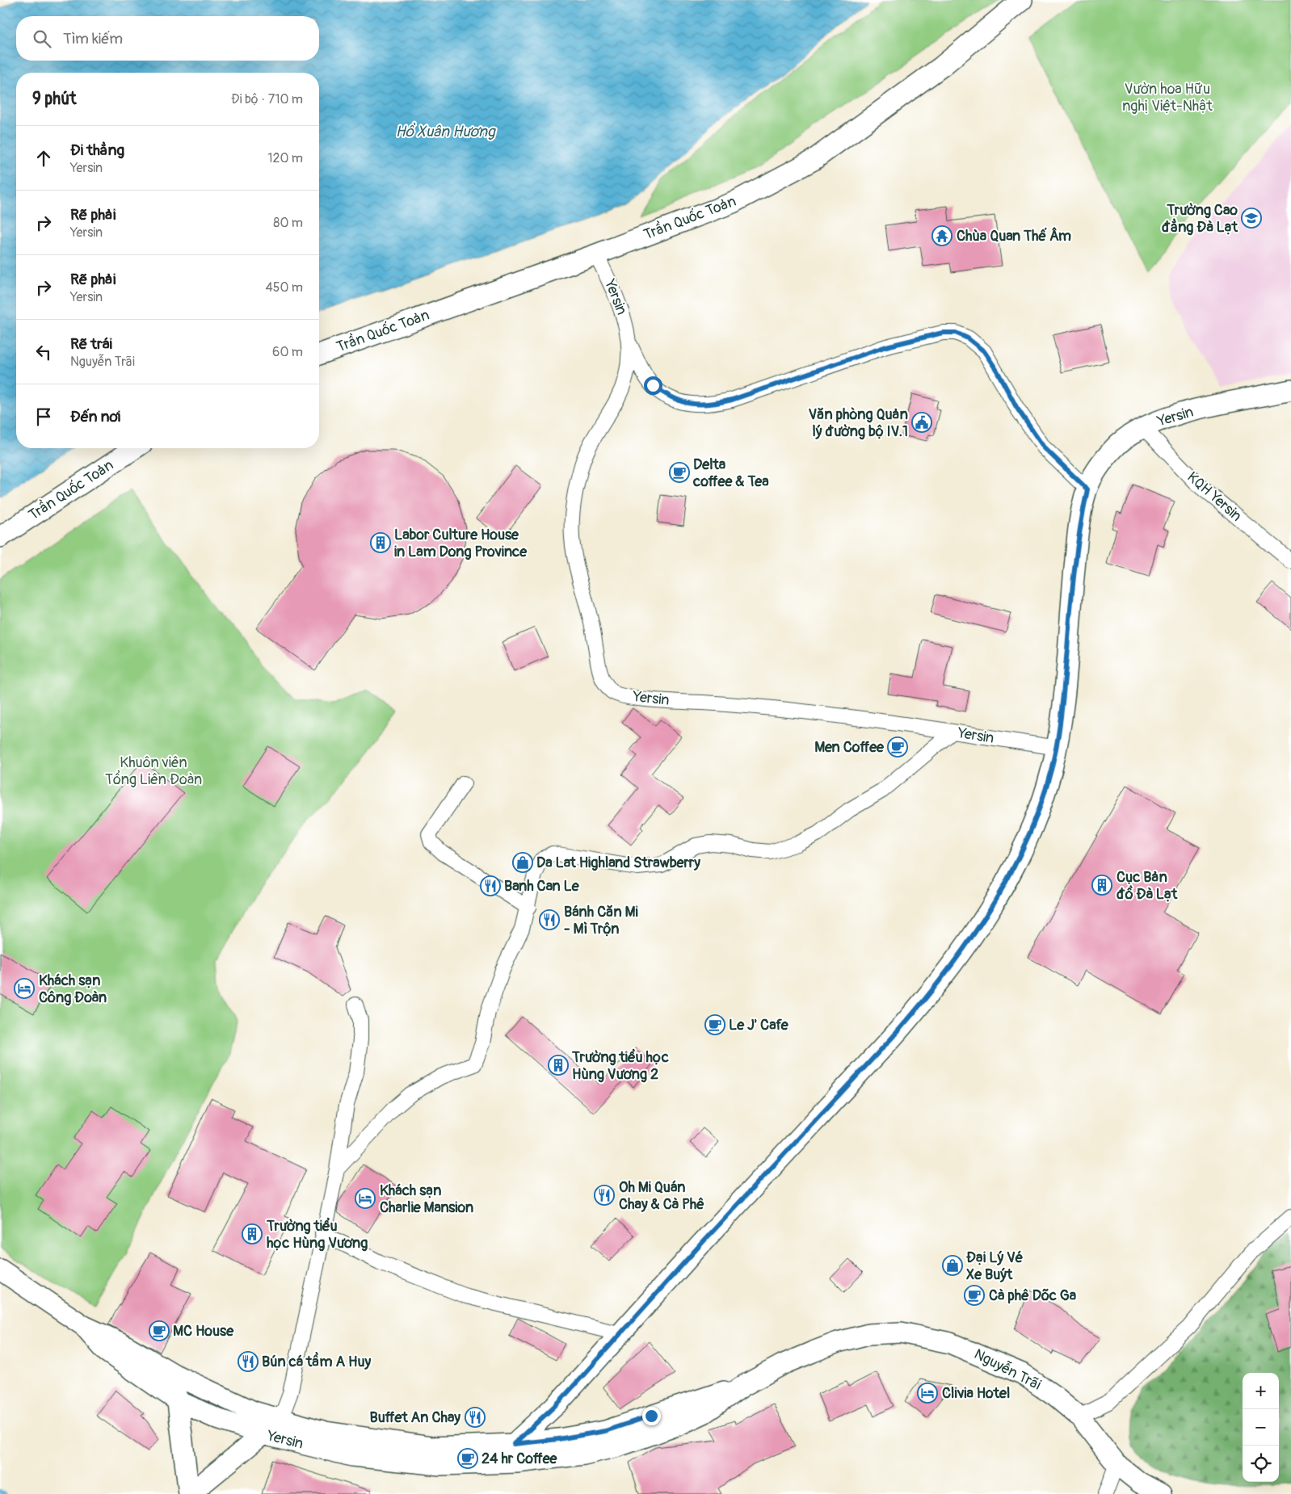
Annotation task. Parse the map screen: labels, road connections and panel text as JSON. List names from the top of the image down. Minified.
{"streets":{"main road":["Trần Quốc Toản","Yersin","Nguyễn Trãi"],"street":["KQH Yersin"]},"crossings":[["Trần Quốc Toản","Yersin"],["Yersin","KQH Yersin"],["Yersin","Nguyễn Trãi"]],"water":["Hồ Xuân Hương"],"parks":["Vườn hoa Hữu nghị Việt-Nhật","Khuôn viên Tổng Liên Đoàn"],"places":{"school or university":["Trường Cao đẳng Đà Lạt"],"temple":["Chùa Quan Thế Âm"],"public building":["Văn phòng Quản lý đường bộ IV.1"],"cafe":["Delta coffee & Tea","Men Coffee","Le J' Cafe","Cà phê Dõc Ga","MC House","24 hr Coffee"],"building":["Labor Culture House in Lam Dong Province","Cục Bản đồ Đà Lạt","Trường tiểu học Hùng Vương 2","Trường tiểu học Hùng Vương"],"shop":["Da Lat Highland Strawberry","Đại Lý Vé Xe Buýt"],"restaurant":["Banh Can Le","Bánh Căn Mi - Mì Trộn","Oh Mi Quán Chay & Cà Phê","Bún cá tầm A Huy","Buffet An Chay"],"hotel":["Khách sạn Công Đoàn","Khách sạn Charlie Mansion","Clivia Hotel"]},"page":{"search":"Tìm kiếm","heading":["9 phút","Đi bộ · 710 m"],"list":[["Đi thẳng","Yersin","120 m"],["Rẽ phải","Yersin","80 m"],["Rẽ phải","Yersin","450 m"],["Rẽ trái","Nguyễn Trãi","60 m"],"Đến nơi"],"map_buttons":["+","−"]}}
